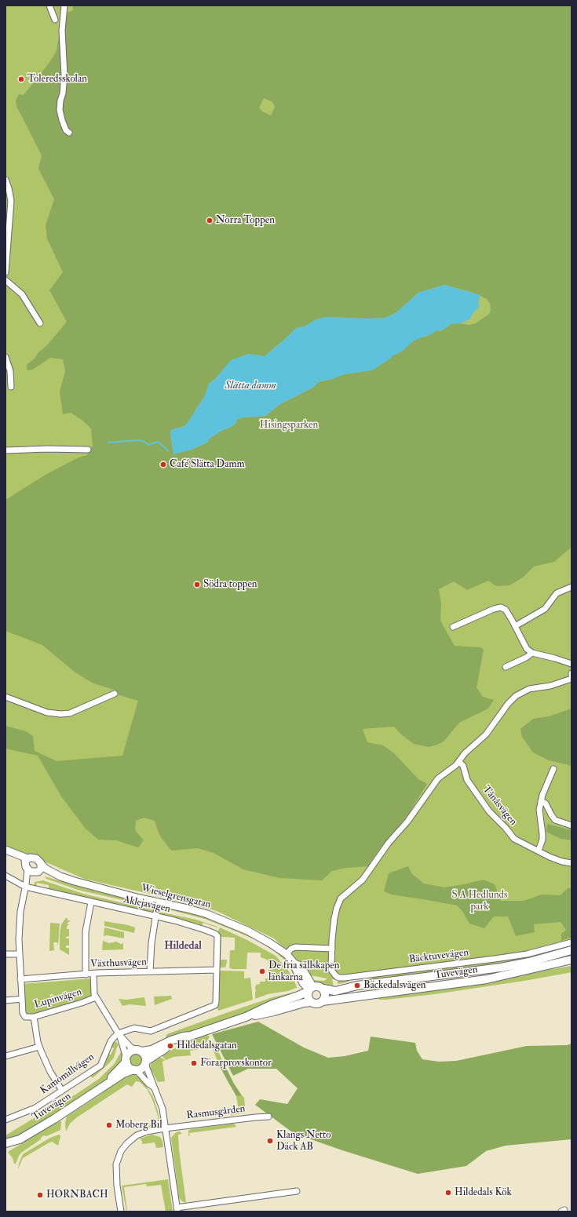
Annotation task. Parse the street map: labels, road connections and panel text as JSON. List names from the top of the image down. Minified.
{"streets":{"main road":["Tuvevägen"],"street":["Tånåsvägen","Wieselgrensgatan","Aklejavägen","Bäcktuvevägen","Växthusvägen","Lupinvägen","Kamomillvägen","Rasmusgården"]},"crossings":[["Wieselgrensgatan","Tuvevägen"],["Aklejavägen","Växthusvägen"],["Aklejavägen","Kamomillvägen"]],"districts":["Hildedal"],"water":["Slätta damm"],"parks":["Hisingsparken","S A Hedlunds park"],"places":["Toleredsskolan","Norra Toppen","Café Slätta Damm","Södra toppen","De fria sällskapen länkarna","Bäckedalsvägen","Hildedalsgatan","Förarprovskontor","Moberg Bil","Klangs Netto Däck AB","Hildedals Kök","HORNBACH"]}
